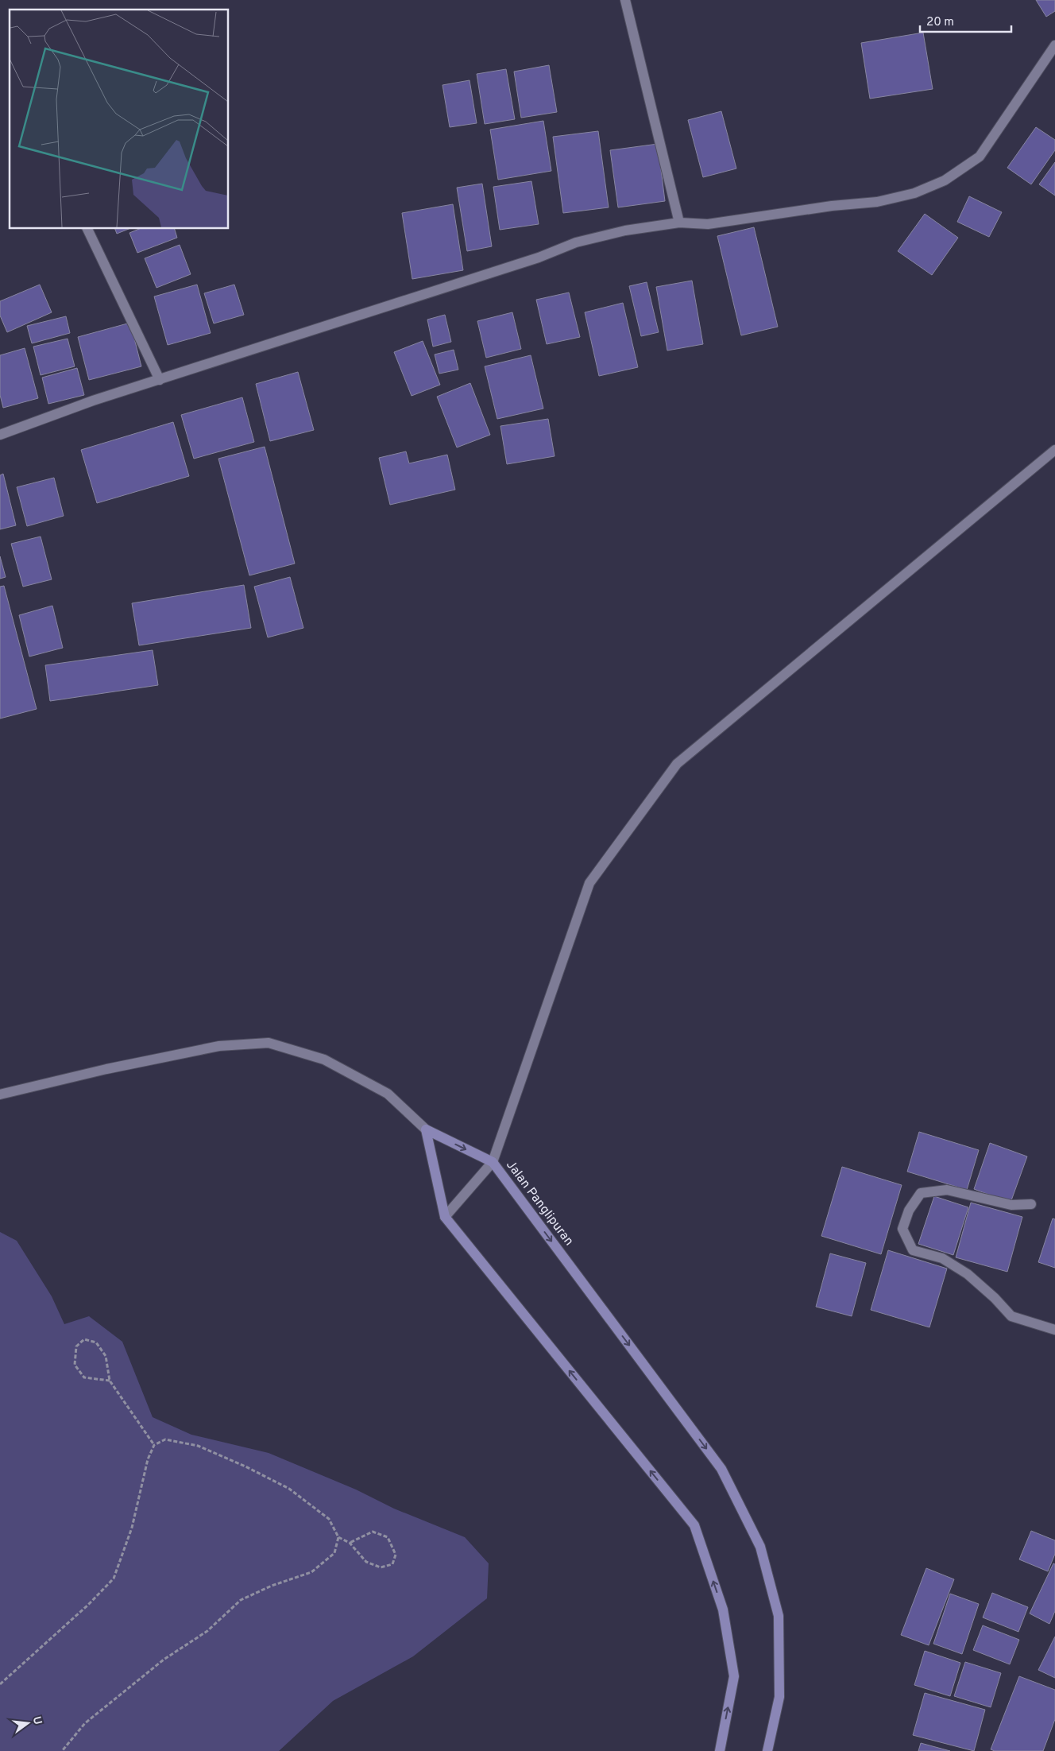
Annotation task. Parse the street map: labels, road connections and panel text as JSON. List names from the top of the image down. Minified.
{"streets":{"main road":["Jalan Panglipuran"]},"scale_bar":"20 m","north":"right"}
